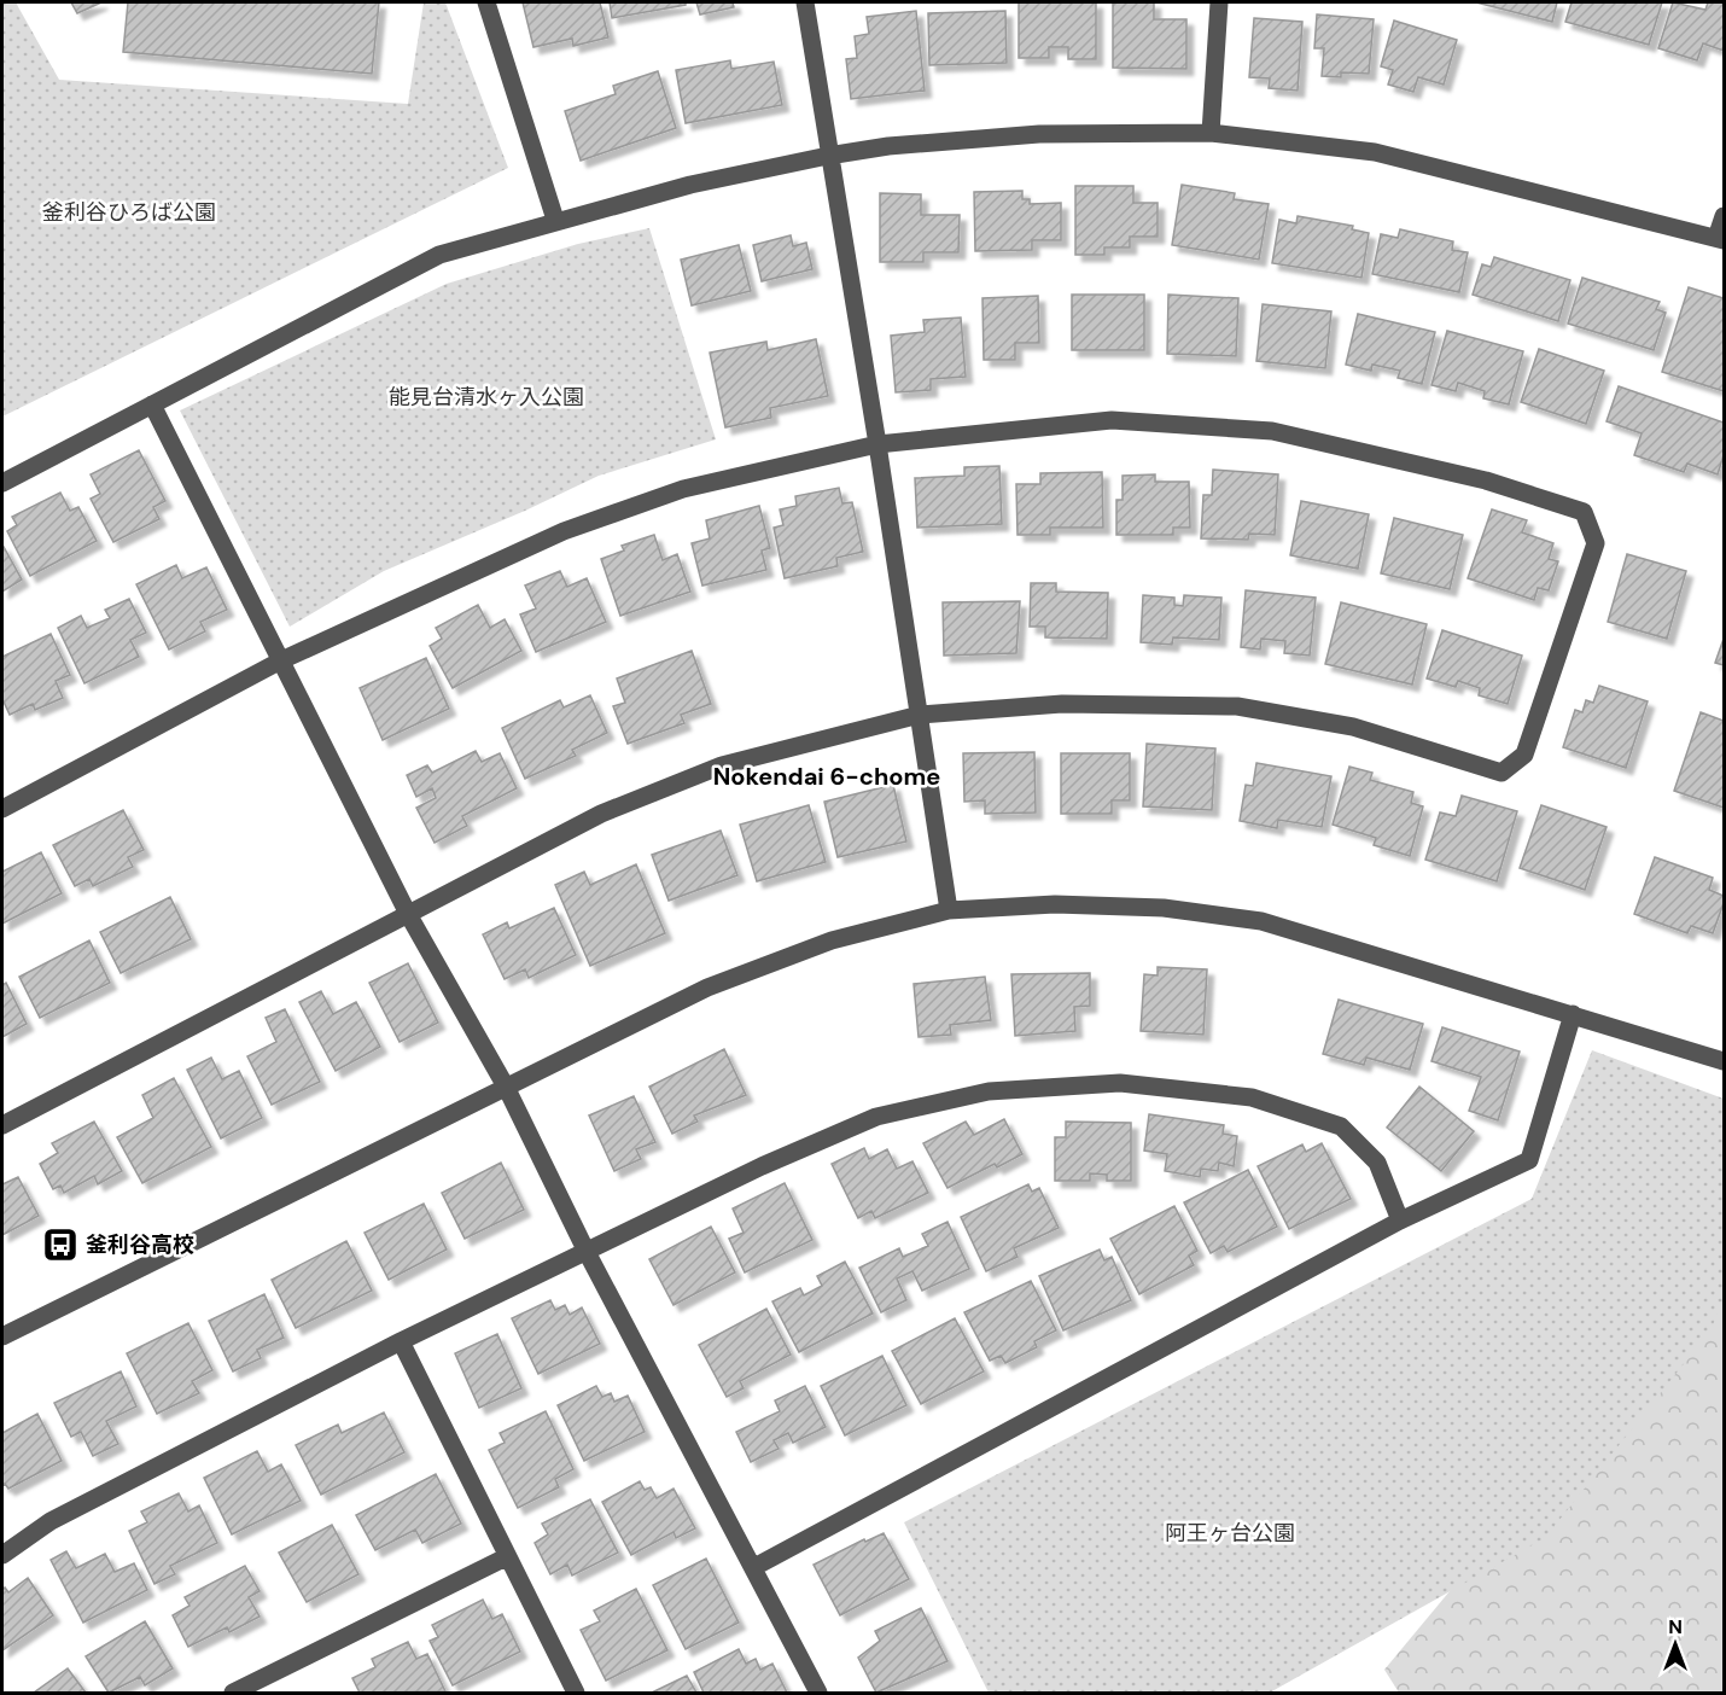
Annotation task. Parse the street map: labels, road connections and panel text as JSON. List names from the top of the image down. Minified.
{"districts":["Nokendai 6-chome"],"parks":["釜利谷ひろば公園","能見台清水ヶ入公園","阿王ヶ台公園"],"places":{"bus stop":["釜利谷高校"]},"north":"top"}
